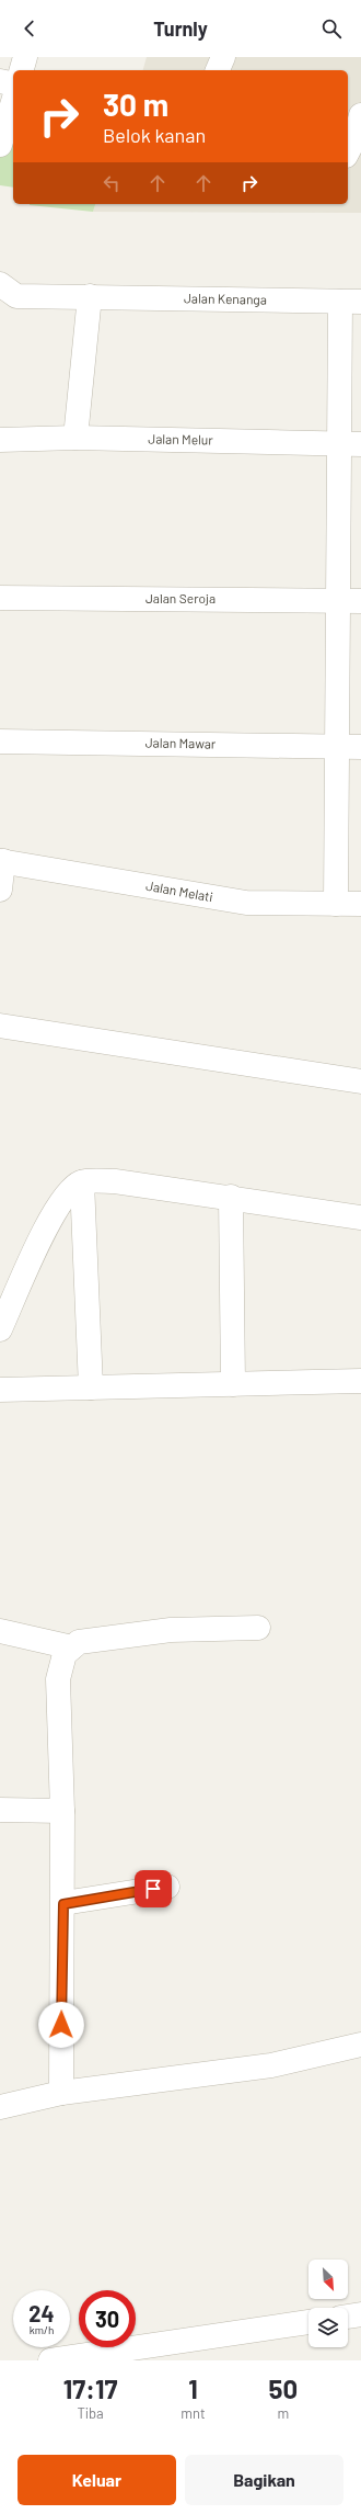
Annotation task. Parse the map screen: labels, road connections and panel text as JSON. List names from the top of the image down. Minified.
{"streets":{"street":["Jalan Kenanga","Jalan Melur","Jalan Seroja","Jalan Mawar","Jalan Melati"]},"north":"bottom right","page":{"header":"Turnly","turn":["30 m","Belok kanan"],"speed":"24 km/h","limit":"30","eta":["17:17","Tiba","1","mnt","50","m"],"buttons":["Keluar","Bagikan"]}}
